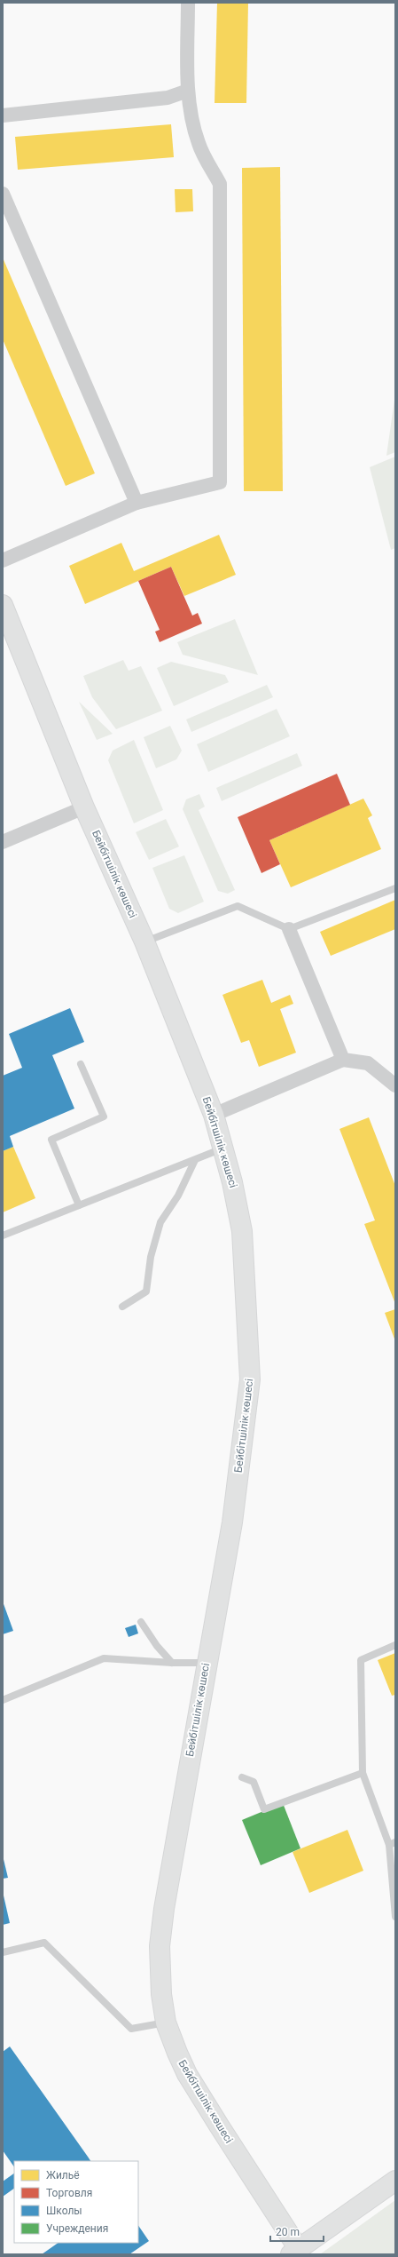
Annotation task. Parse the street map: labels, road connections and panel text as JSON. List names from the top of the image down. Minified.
{"streets":{"street":["Бейбітшілік көшесі"]},"legend":["Жильё","Торговля","Школы","Учреждения"],"scale_bar":"20 m"}
